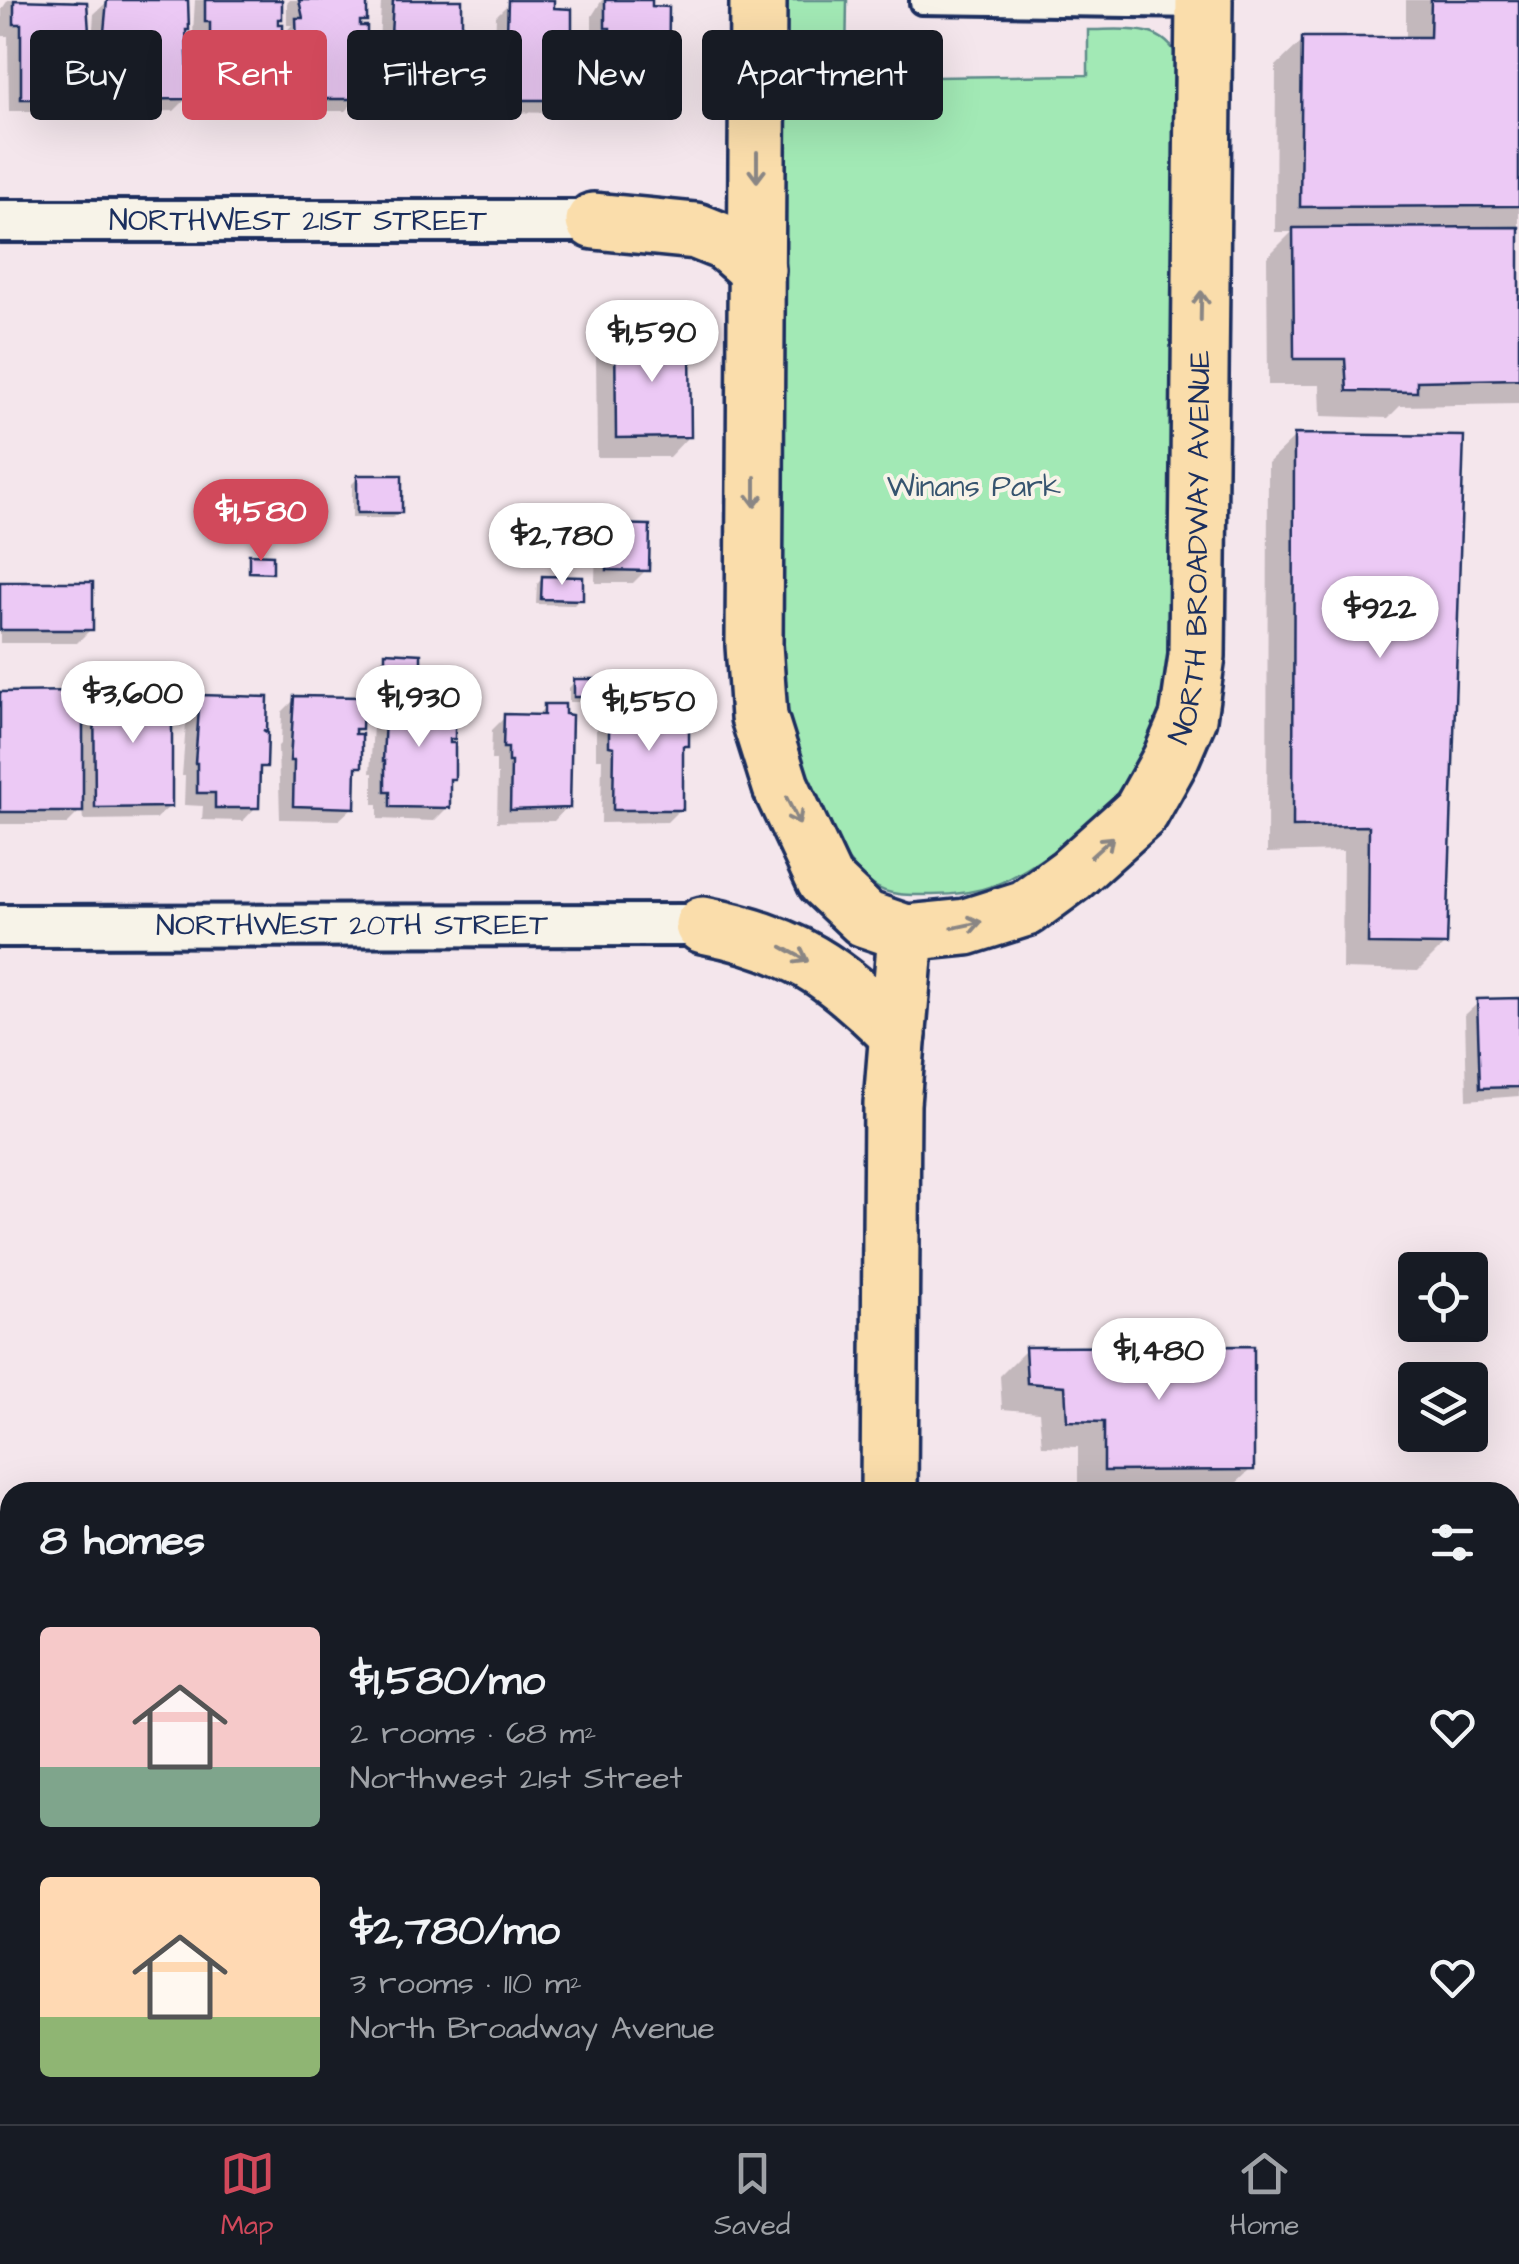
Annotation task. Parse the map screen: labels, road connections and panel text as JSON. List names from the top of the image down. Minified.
{"streets":{"main road":["NORTH BROADWAY AVENUE"],"street":["NORTHWEST 21ST STREET","NORTHWEST 20TH STREET"]},"one_way":["NORTH BROADWAY AVENUE"],"parks":["Winans Park"],"page":{"chip":["Buy","Rent","Filters","New","Apartment"],"price":["$1,590","$1,580","$2,780","$922","$3,600","$1,930","$1,550","$1,480"],"heading":"8 homes","list":[{"name":"$1,580/mo","note":"2 rooms · 68 m² · Northwest 21st Street"},{"name":"$2,780/mo","note":"3 rooms · 110 m² · North Broadway Avenue"}],"tabs":["Map","Saved","Home"]}}
